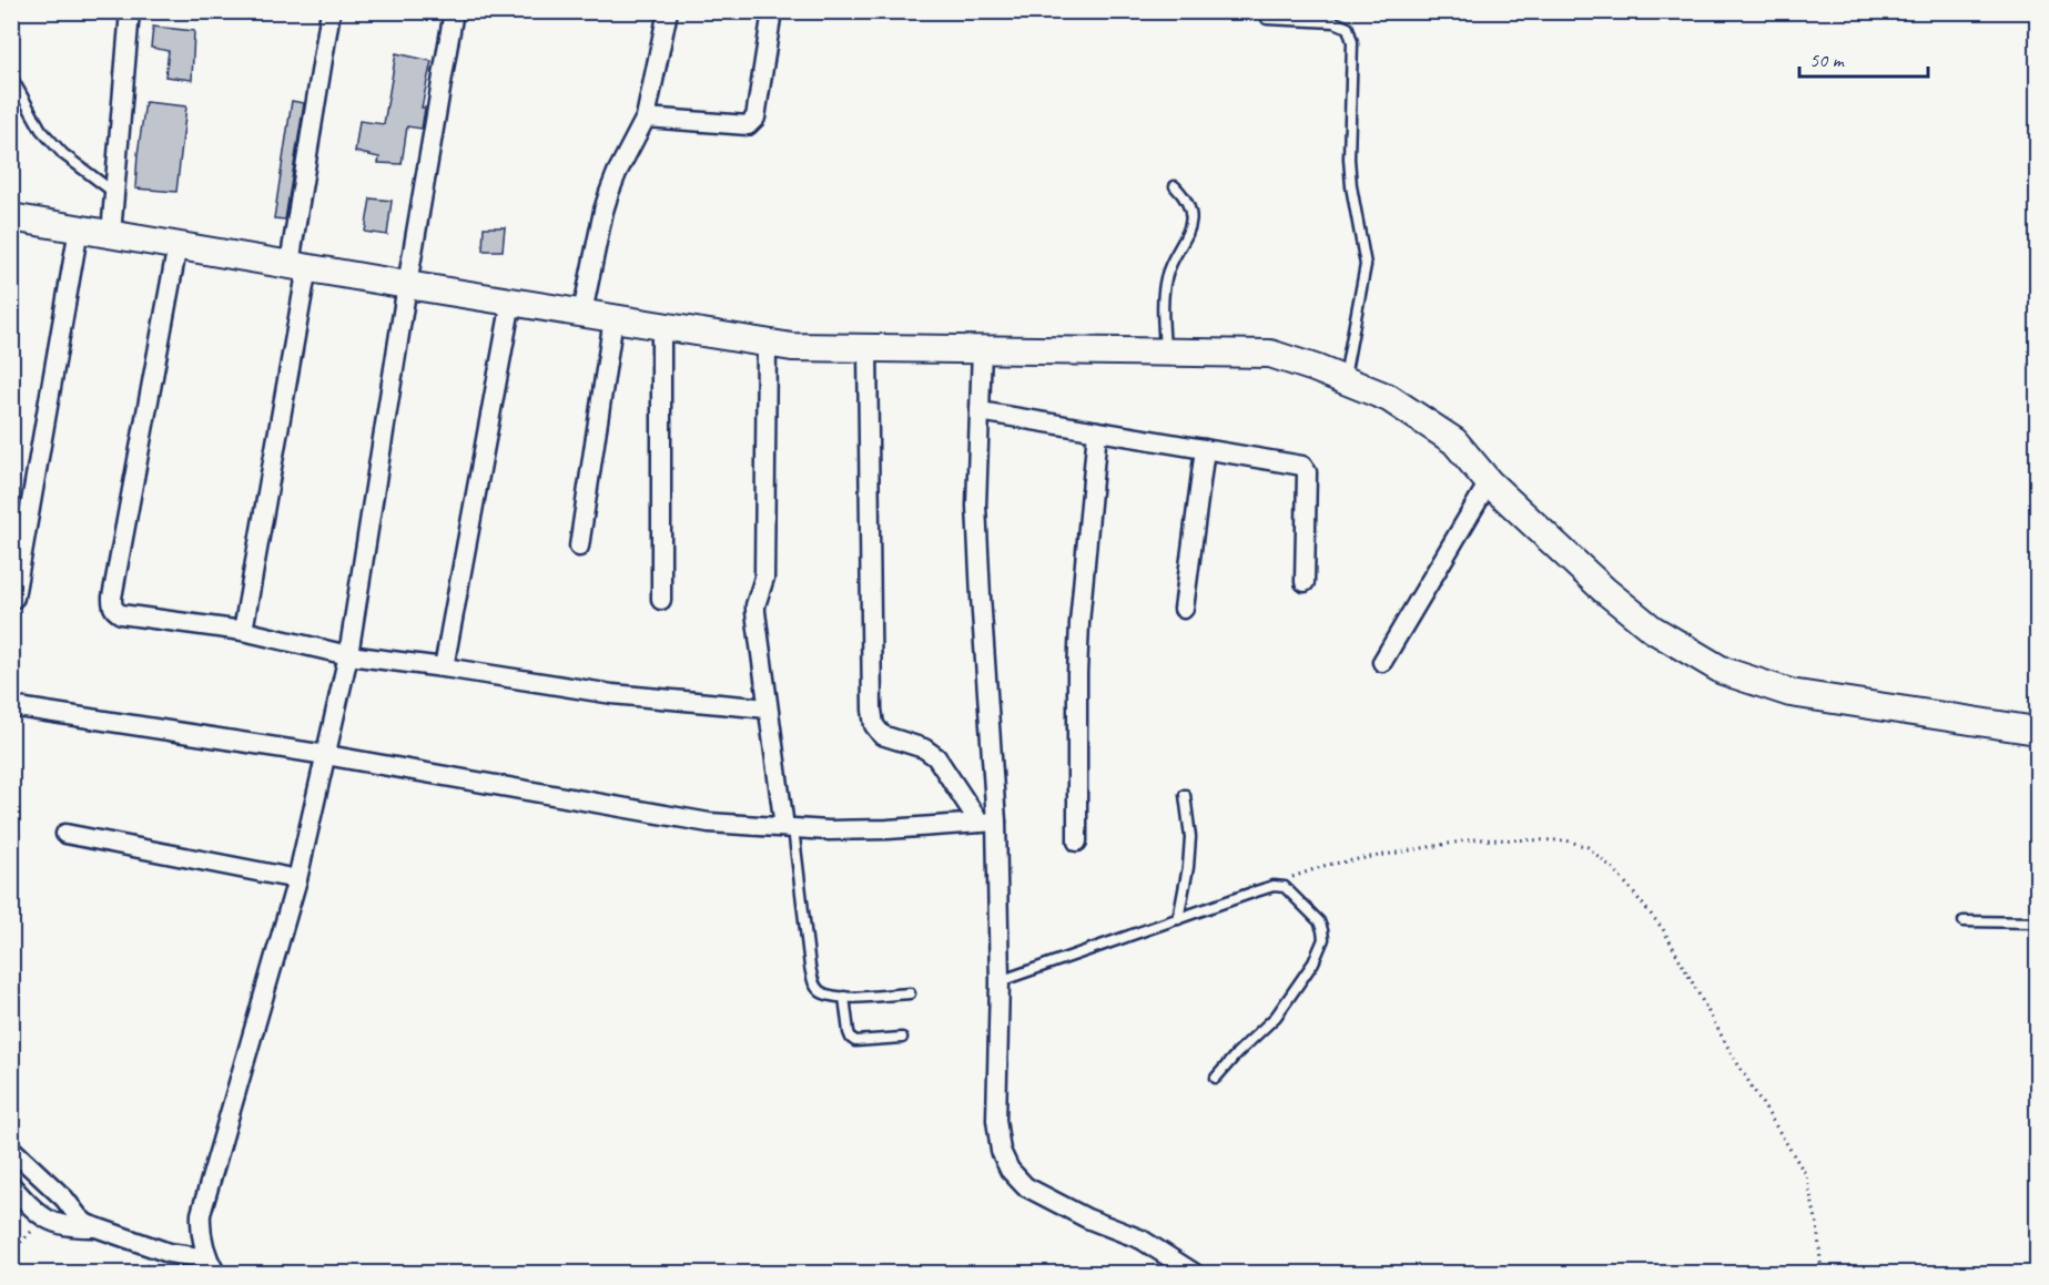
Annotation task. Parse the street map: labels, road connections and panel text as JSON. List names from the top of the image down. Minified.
{"scale_bar":"50 m"}
